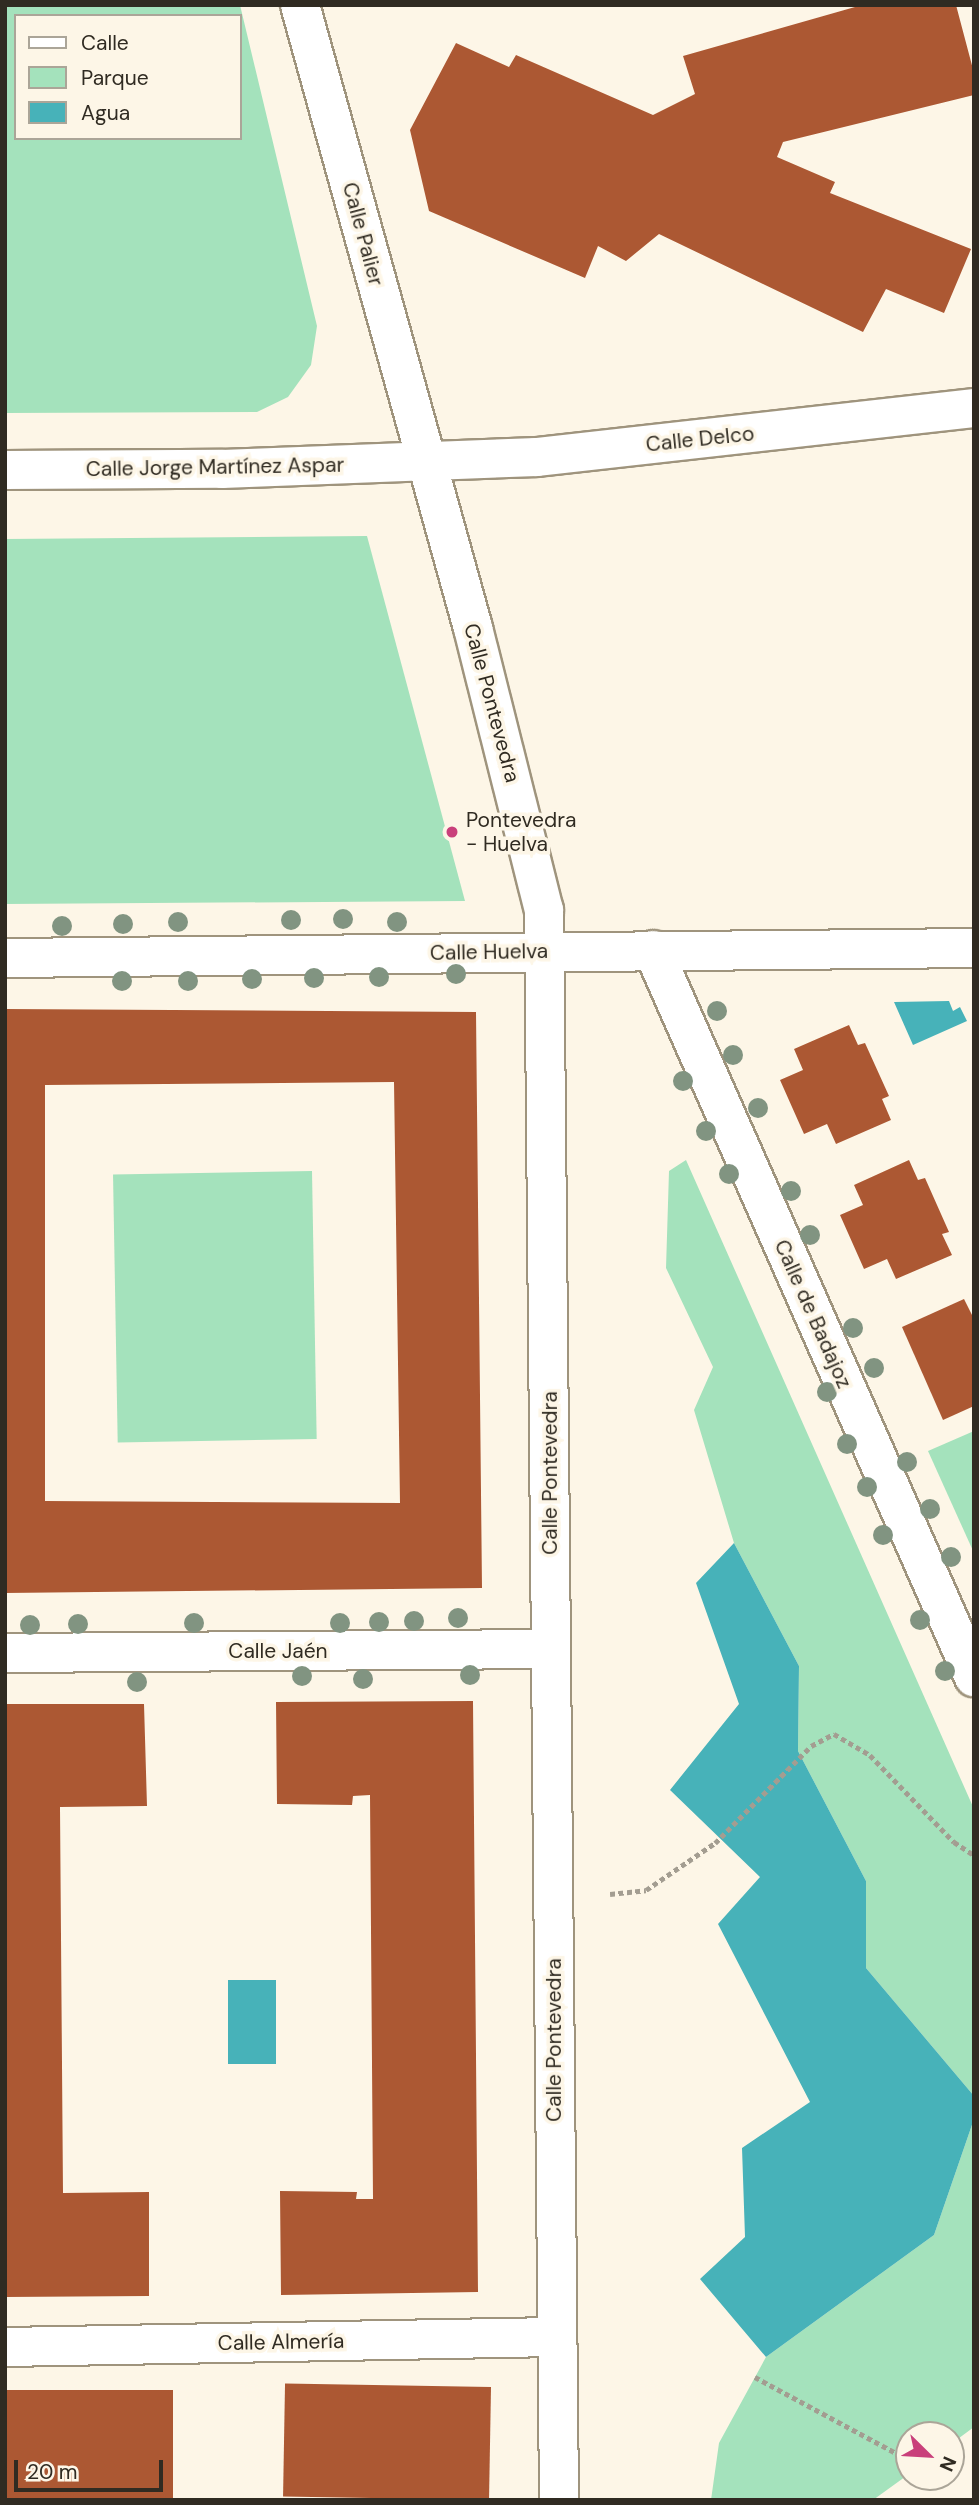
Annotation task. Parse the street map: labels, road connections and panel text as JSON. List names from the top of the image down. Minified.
{"streets":{"street":["Calle Palier","Calle Delco","Calle Jorge Martínez Aspar","Calle Pontevedra","Calle Huelva","Calle de Badajoz","Calle Jaén","Calle Almería"]},"crossings":[["Calle Palier","Calle Delco"],["Calle Palier","Calle Jorge Martínez Aspar"],["Calle Palier","Calle Pontevedra"],["Calle Delco","Calle Jorge Martínez Aspar"],["Calle Delco","Calle Pontevedra"],["Calle Jorge Martínez Aspar","Calle Pontevedra"],["Calle Pontevedra","Calle Huelva"],["Calle Pontevedra","Calle Jaén"],["Calle Pontevedra","Calle Almería"],["Calle Huelva","Calle de Badajoz"]],"places":["Pontevedra - Huelva"],"legend":["Calle","Parque","Agua"],"scale_bar":"20 m","north":"bottom right"}
